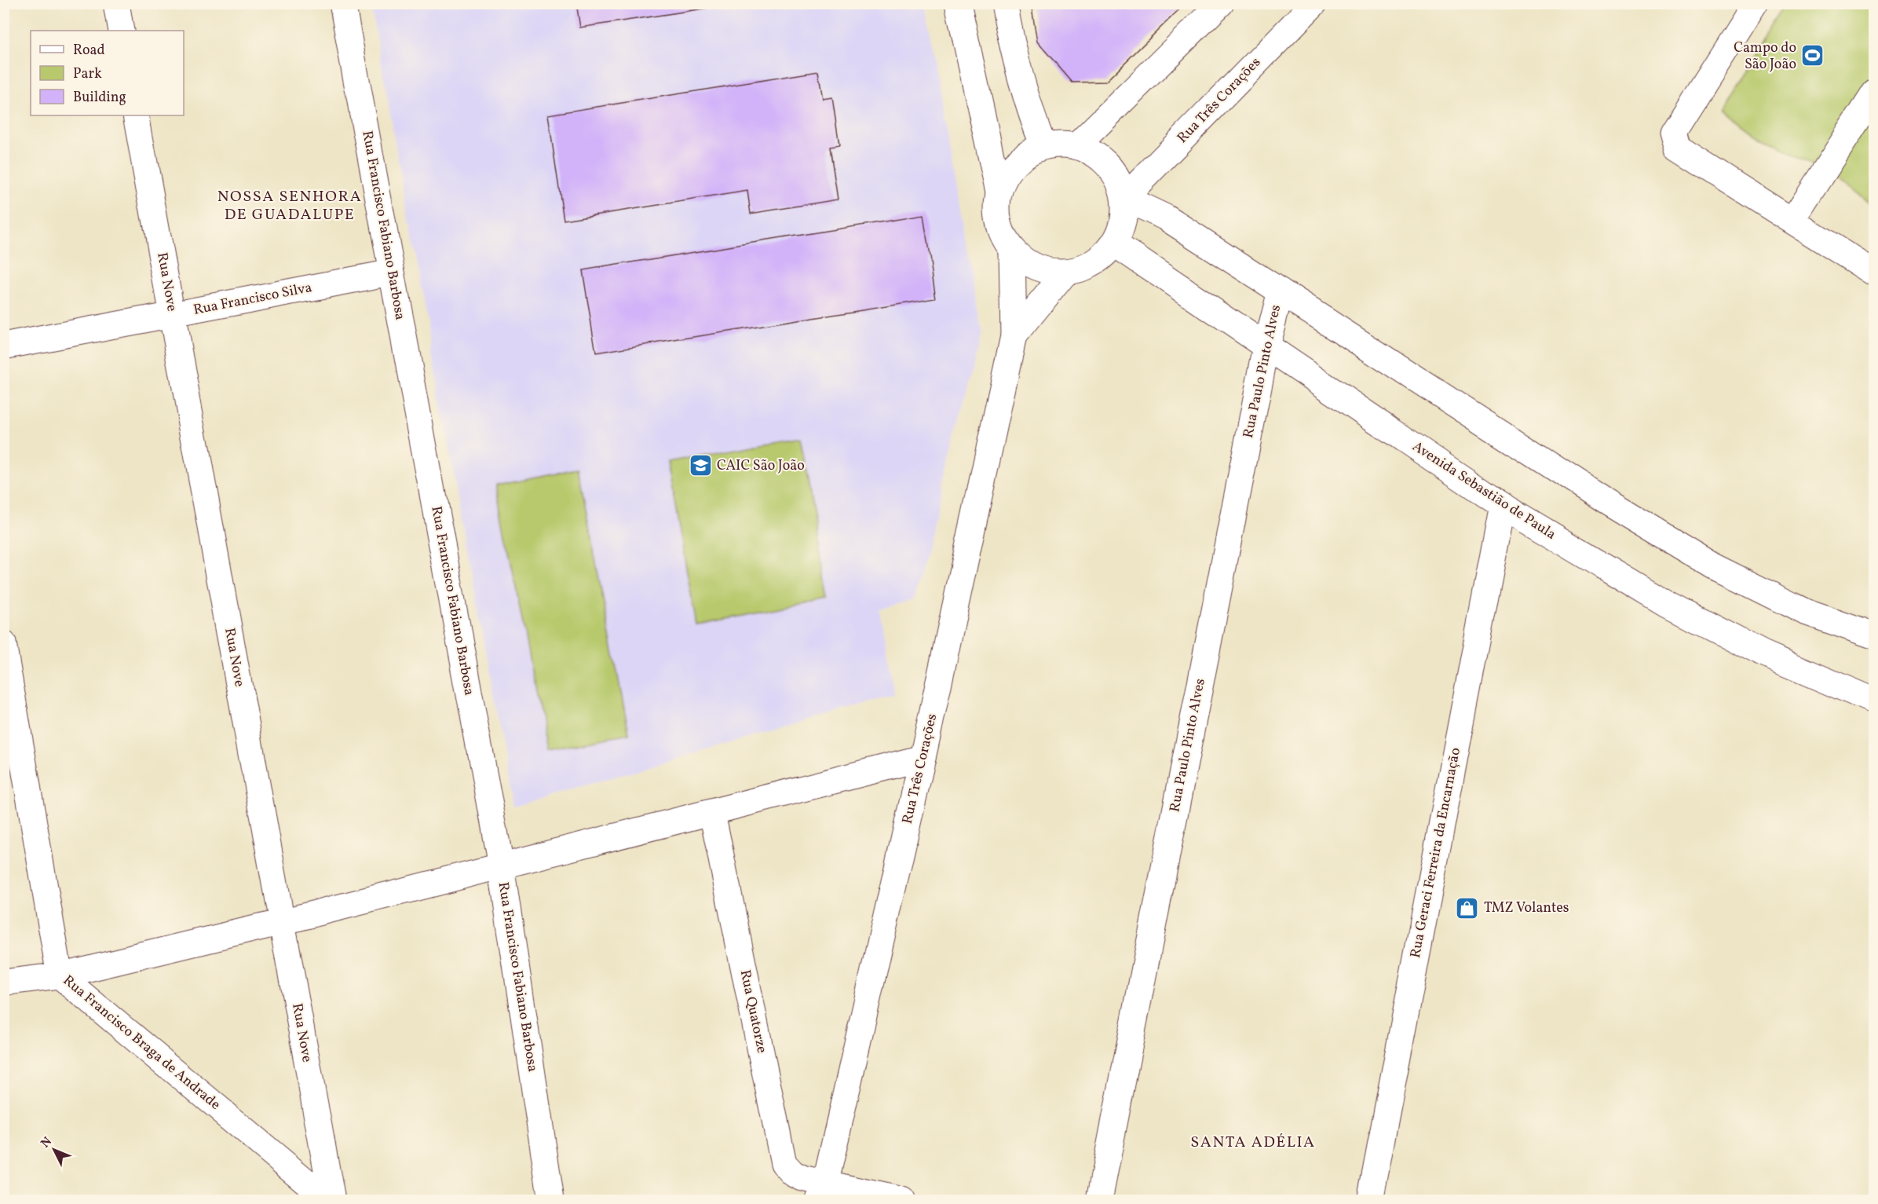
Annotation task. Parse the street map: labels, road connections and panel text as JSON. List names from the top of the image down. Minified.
{"streets":{"street":["Rua Três Corações","Rua Francisco Fabiano Barbosa","Rua Nove","Rua Francisco Silva","Rua Paulo Pinto Alves","Avenida Sebastião de Paula","Rua Geraci Ferreira da Encarnação","Rua Quatorze","Rua Francisco Braga de Andrade"]},"crossings":[["Rua Três Corações","Avenida Sebastião de Paula"],["Rua Três Corações","Rua Quatorze"],["Rua Francisco Fabiano Barbosa","Rua Francisco Silva"],["Rua Nove","Rua Francisco Silva"],["Rua Paulo Pinto Alves","Avenida Sebastião de Paula"],["Avenida Sebastião de Paula","Rua Geraci Ferreira da Encarnação"]],"districts":["NOSSA SENHORA DE GUADALUPE","SANTA ADÉLIA"],"places":{"sports":["Campo do São João"],"school or university":["CAIC São João"],"shop":["TMZ Volantes"]},"legend":["Road","Park","Building"],"north":"top left"}
